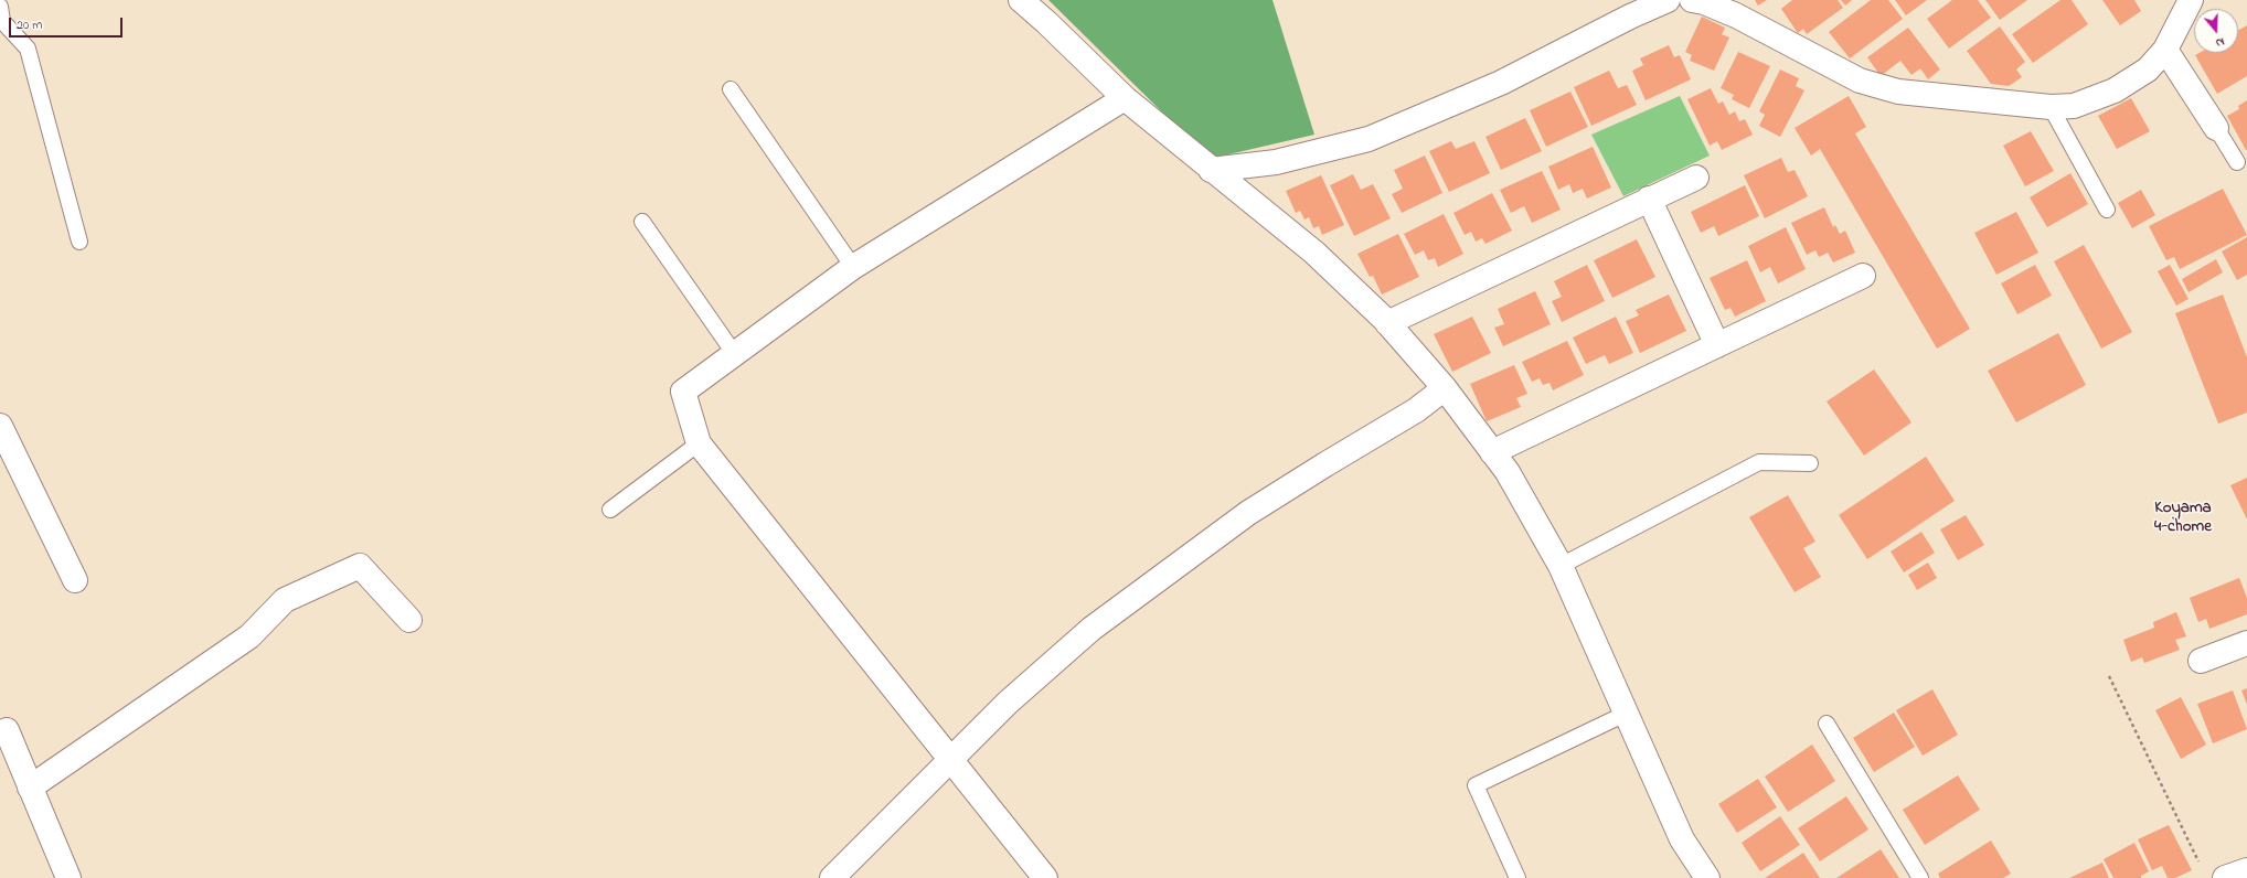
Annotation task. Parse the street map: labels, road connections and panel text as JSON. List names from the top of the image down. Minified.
{"districts":["Koyama 4-chome"],"scale_bar":"20 m","north":"bottom"}
